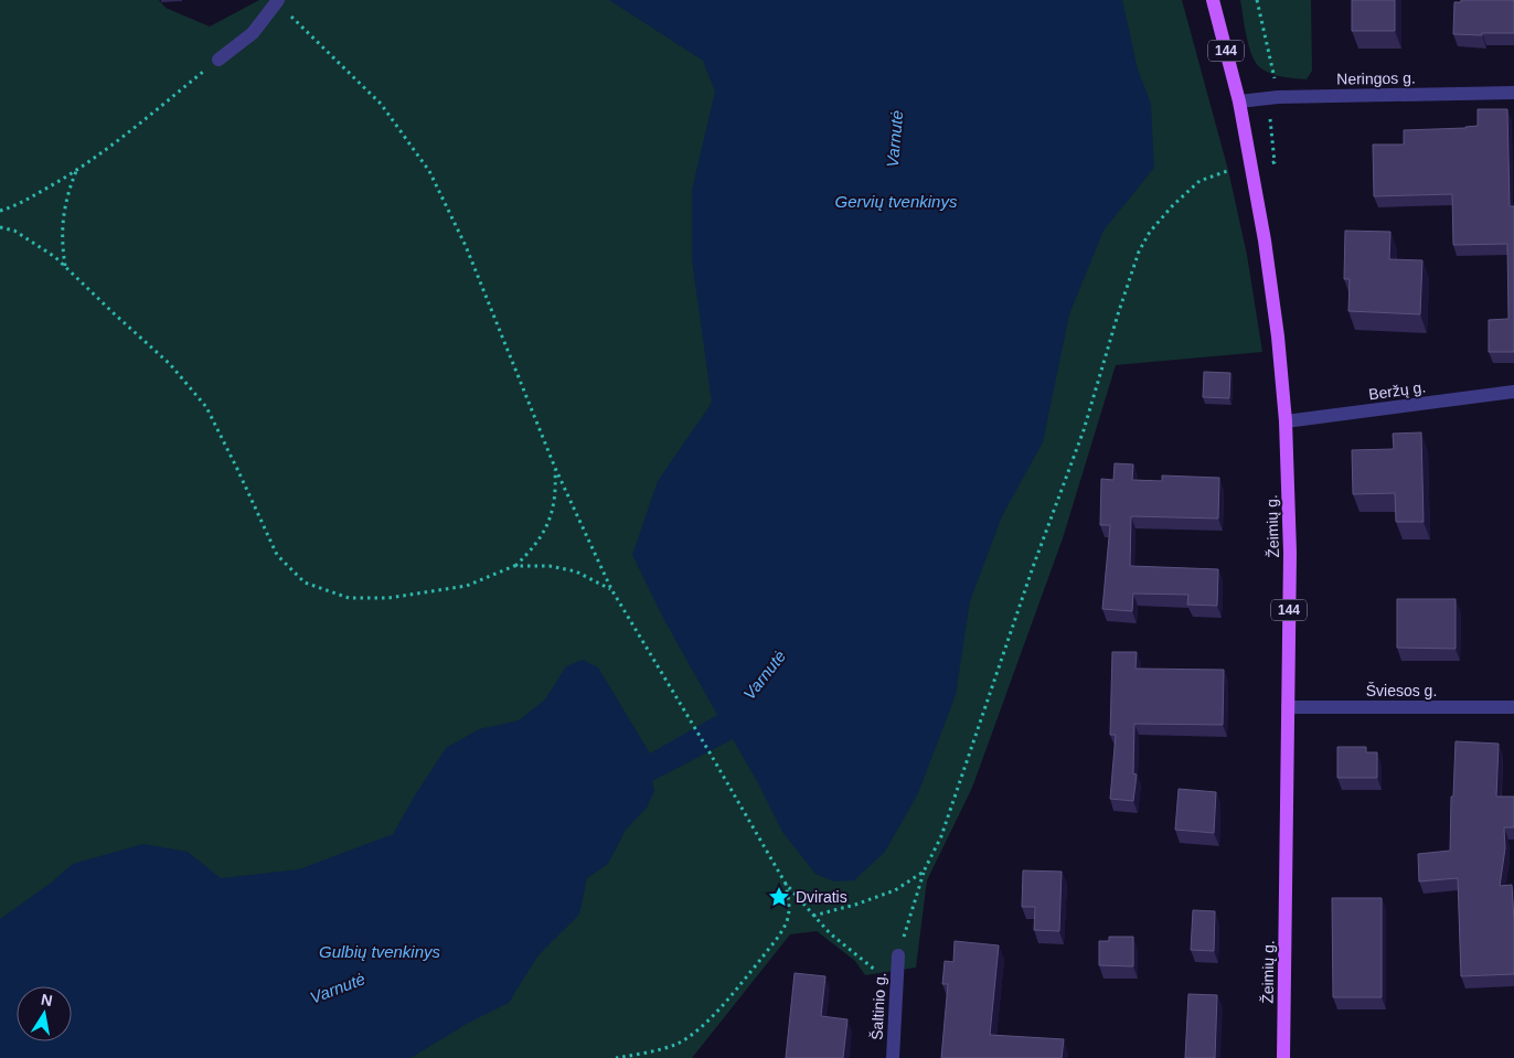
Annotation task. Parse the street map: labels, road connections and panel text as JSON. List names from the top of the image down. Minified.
{"streets":{"main road":["144","Žeimių g."],"street":["Neringos g.","Beržų g.","Šviesos g.","Šaltinio g."]},"crossings":[["Neringos g.","Žeimių g."],["Beržų g.","Žeimių g."],["Žeimių g.","Šviesos g."]],"water":["Varnutė","Gervių tvenkinys","Gulbių tvenkinys"],"places":{"place":["Dviratis"]},"north":"top"}
